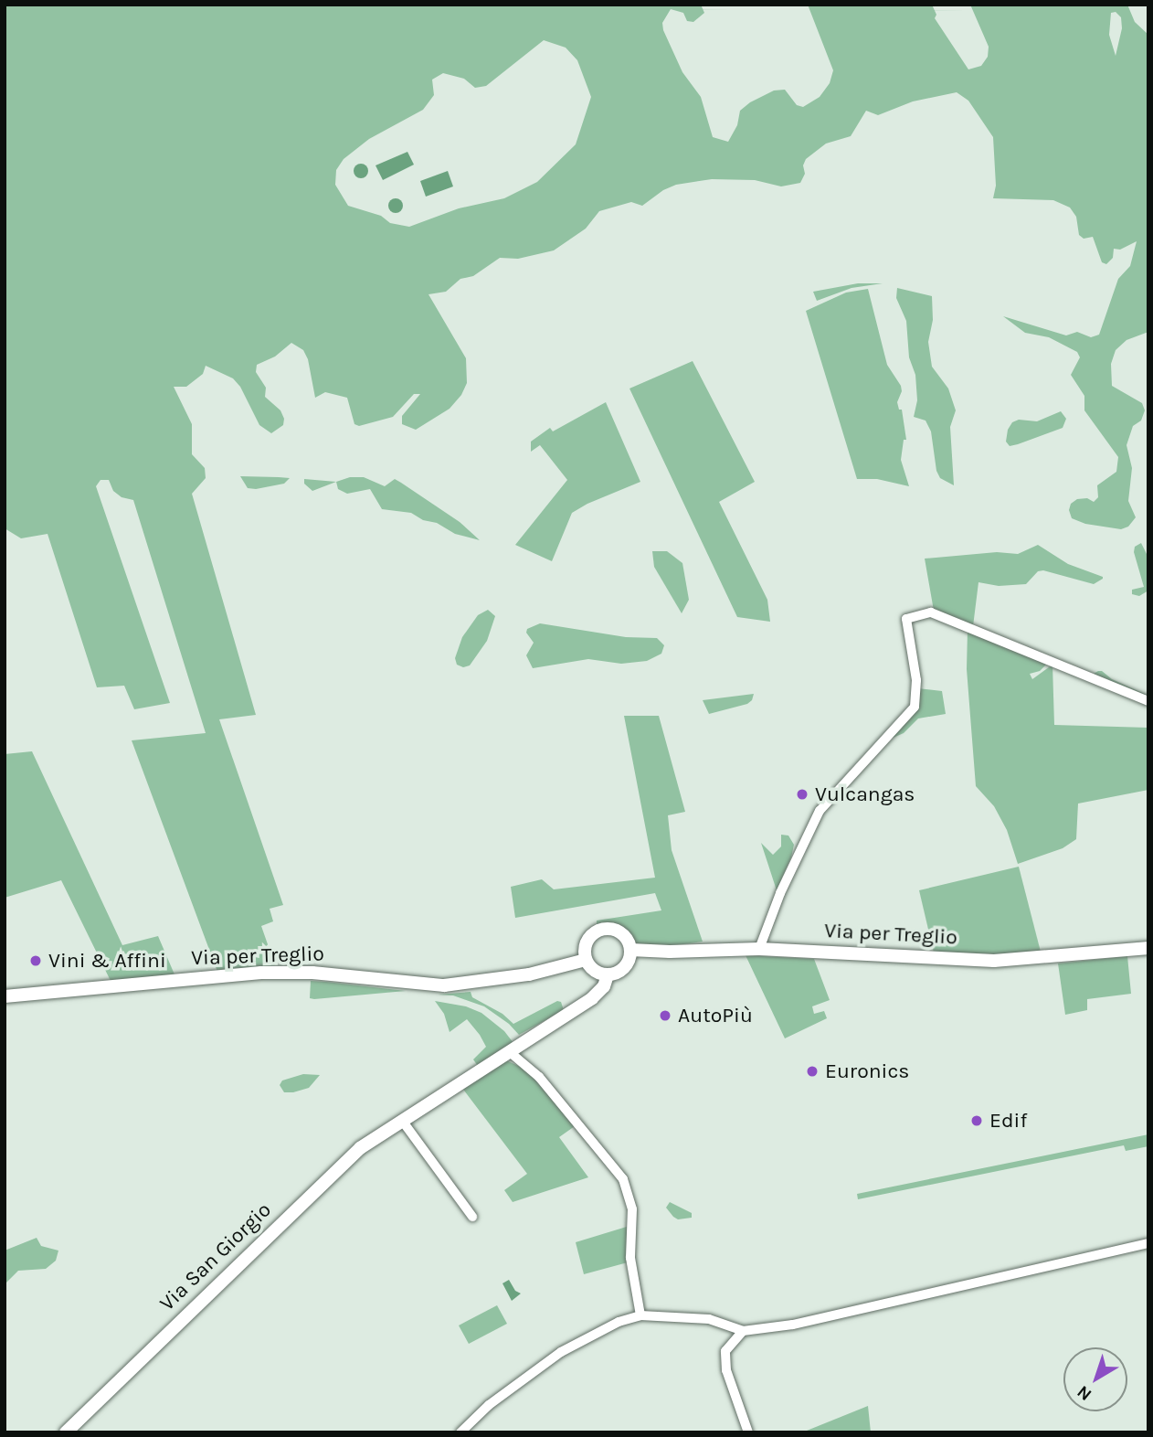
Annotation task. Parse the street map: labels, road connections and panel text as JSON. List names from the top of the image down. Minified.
{"streets":{"main road":["Via per Treglio","Via San Giorgio"]},"crossings":[["Via per Treglio","Via San Giorgio"]],"places":["Vulcangas","Vini & Affini","AutoPiù","Euronics","Edif"],"north":"bottom left"}
